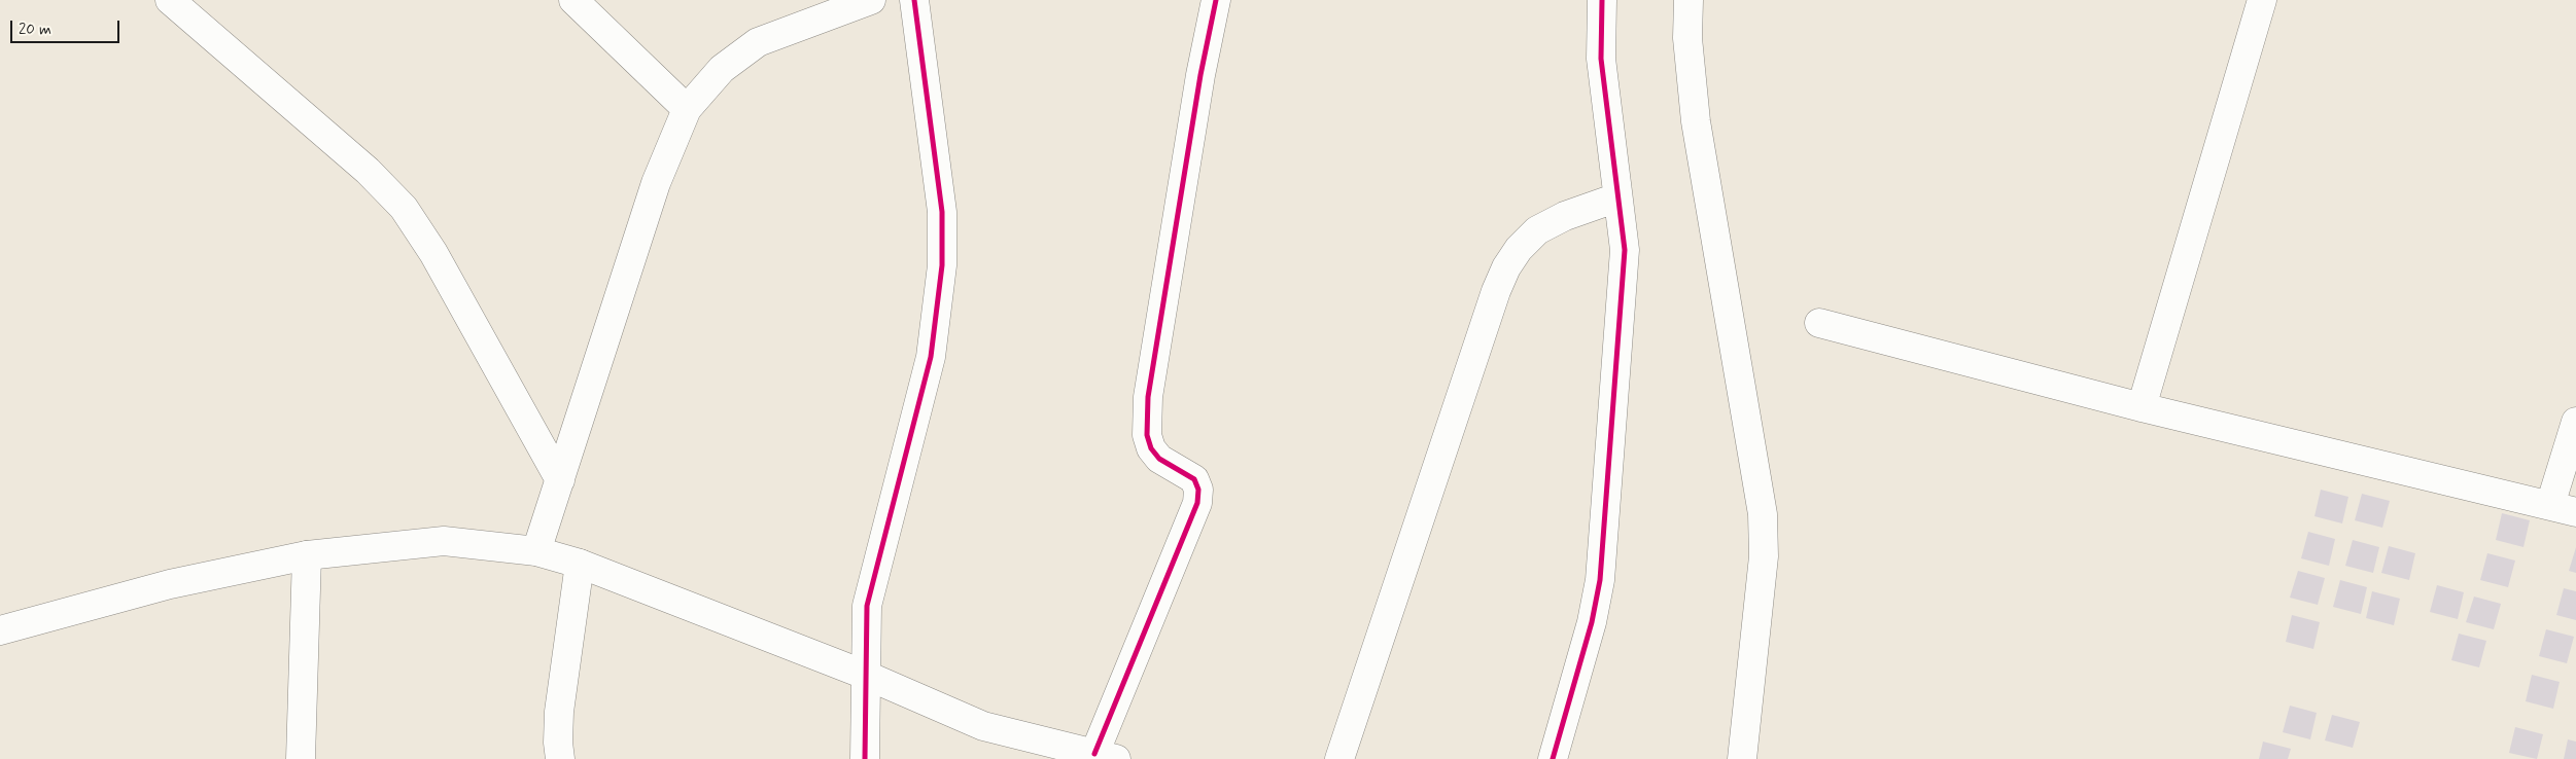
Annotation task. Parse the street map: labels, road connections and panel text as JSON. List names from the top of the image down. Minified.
{"scale_bar":"20 m"}
